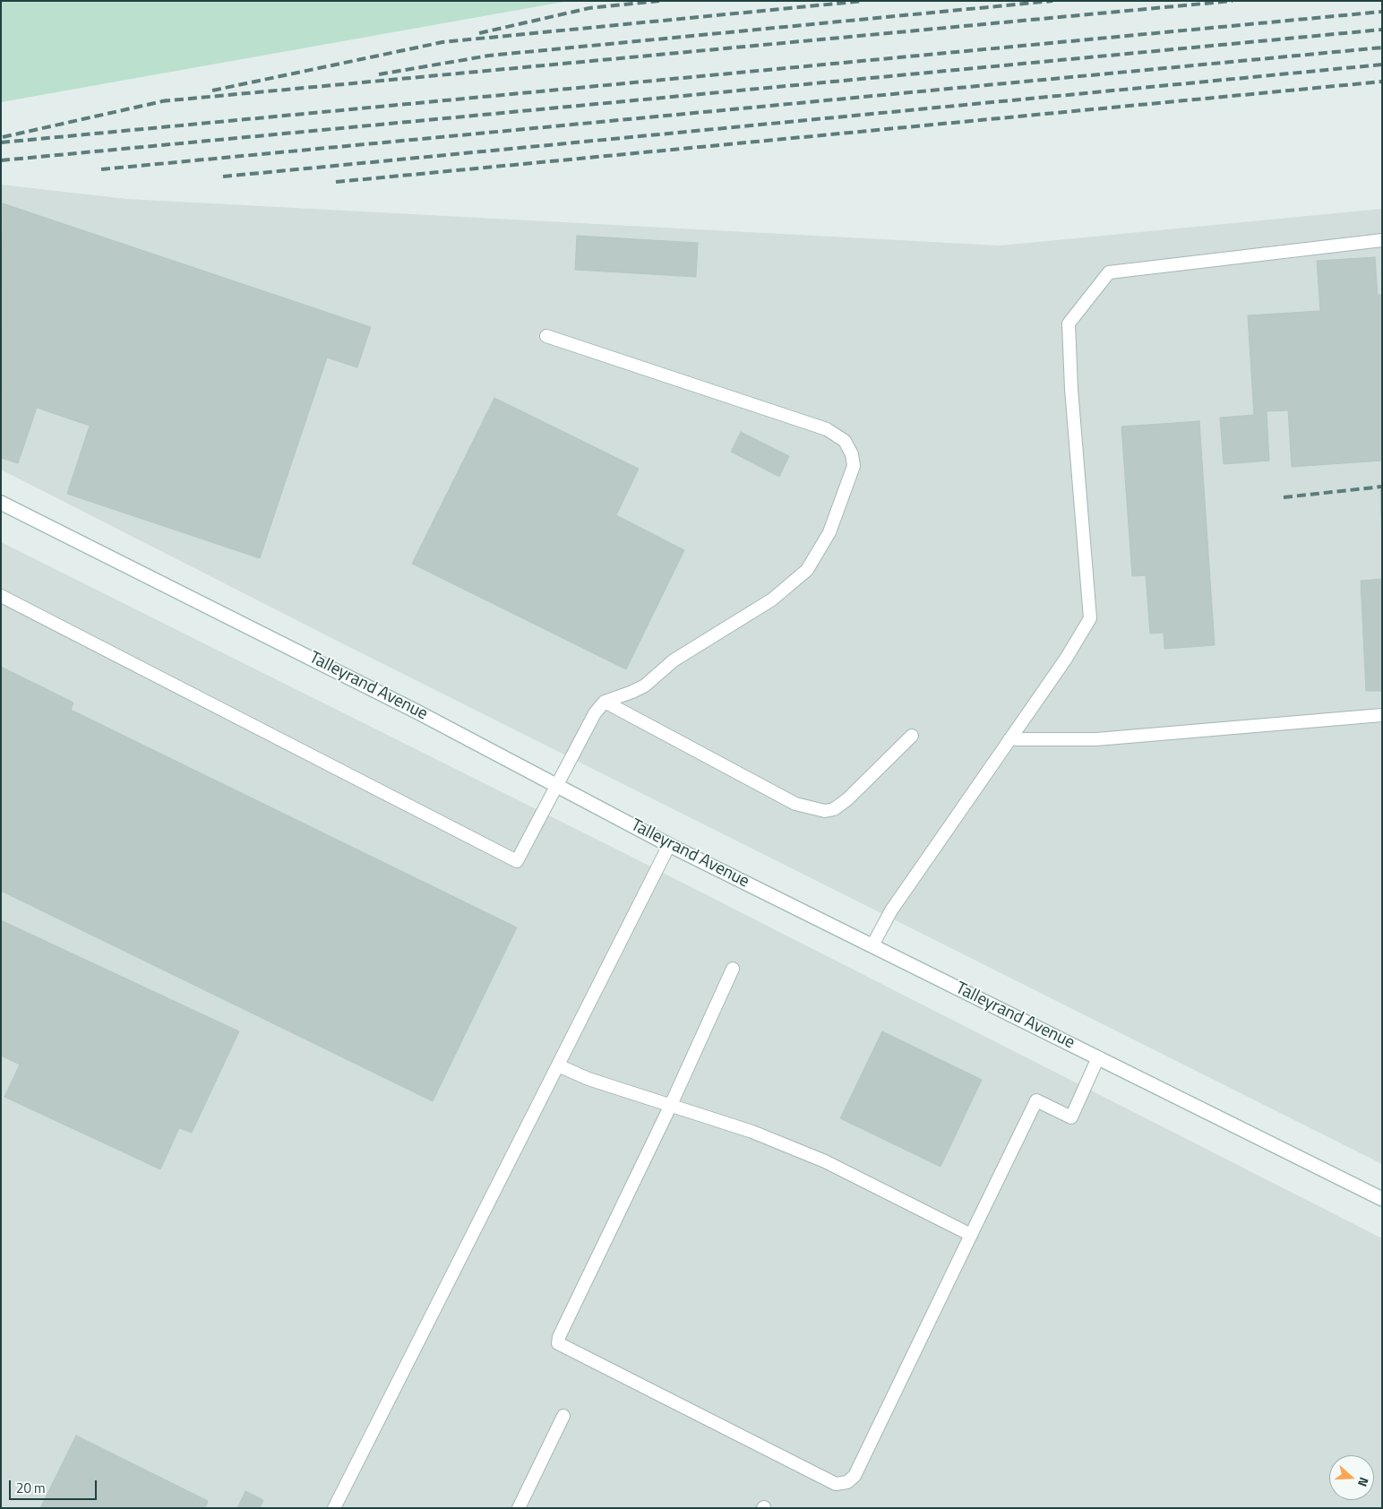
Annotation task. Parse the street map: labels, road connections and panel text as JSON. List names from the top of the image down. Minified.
{"streets":{"street":["Talleyrand Avenue"]},"scale_bar":"20 m","north":"right"}
